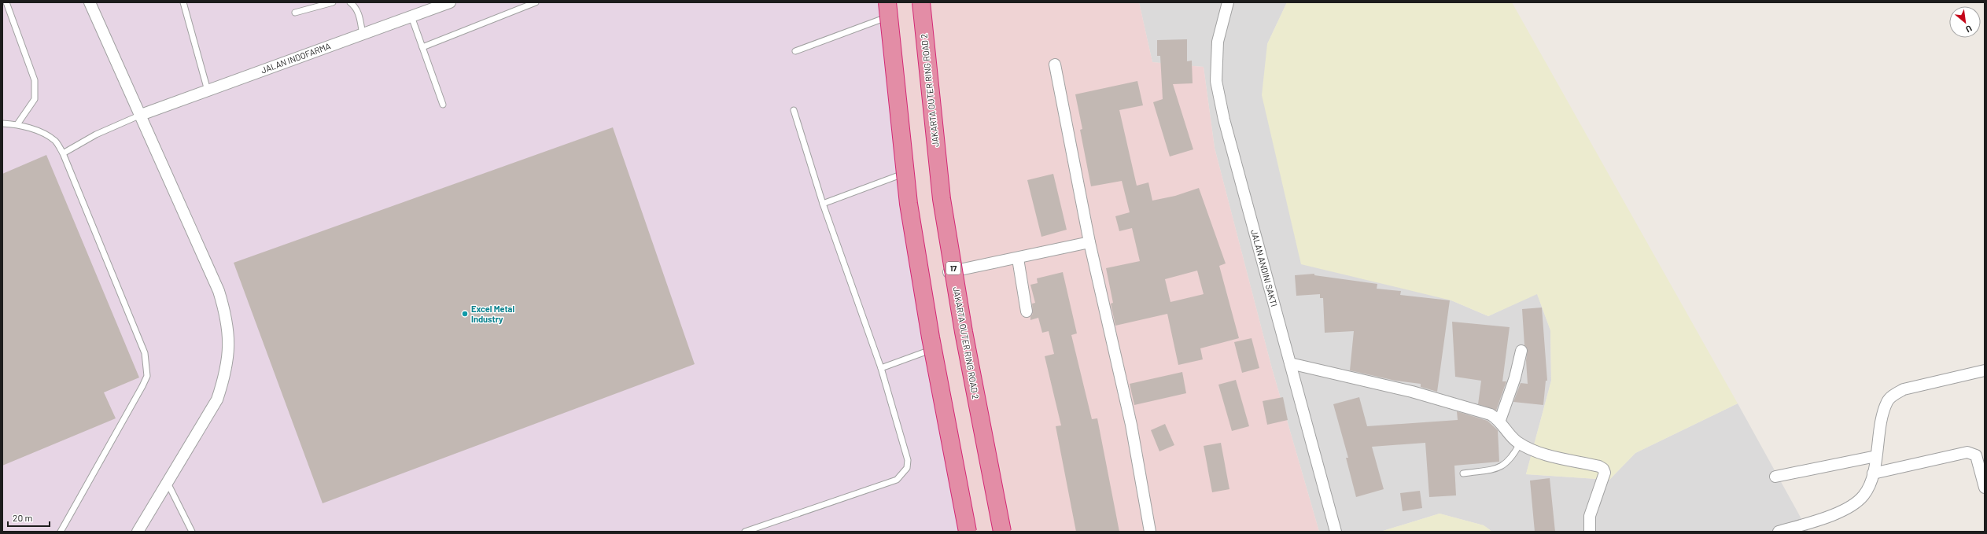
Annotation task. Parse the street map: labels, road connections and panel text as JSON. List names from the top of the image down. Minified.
{"streets":{"highway":["JAKARTA OUTER RING ROAD 2","17"],"street":["JALAN INDOFARMA","JALAN ANDINI SAKTI"]},"places":["Excel Metal Industry"],"scale_bar":"20 m","north":"bottom right"}
